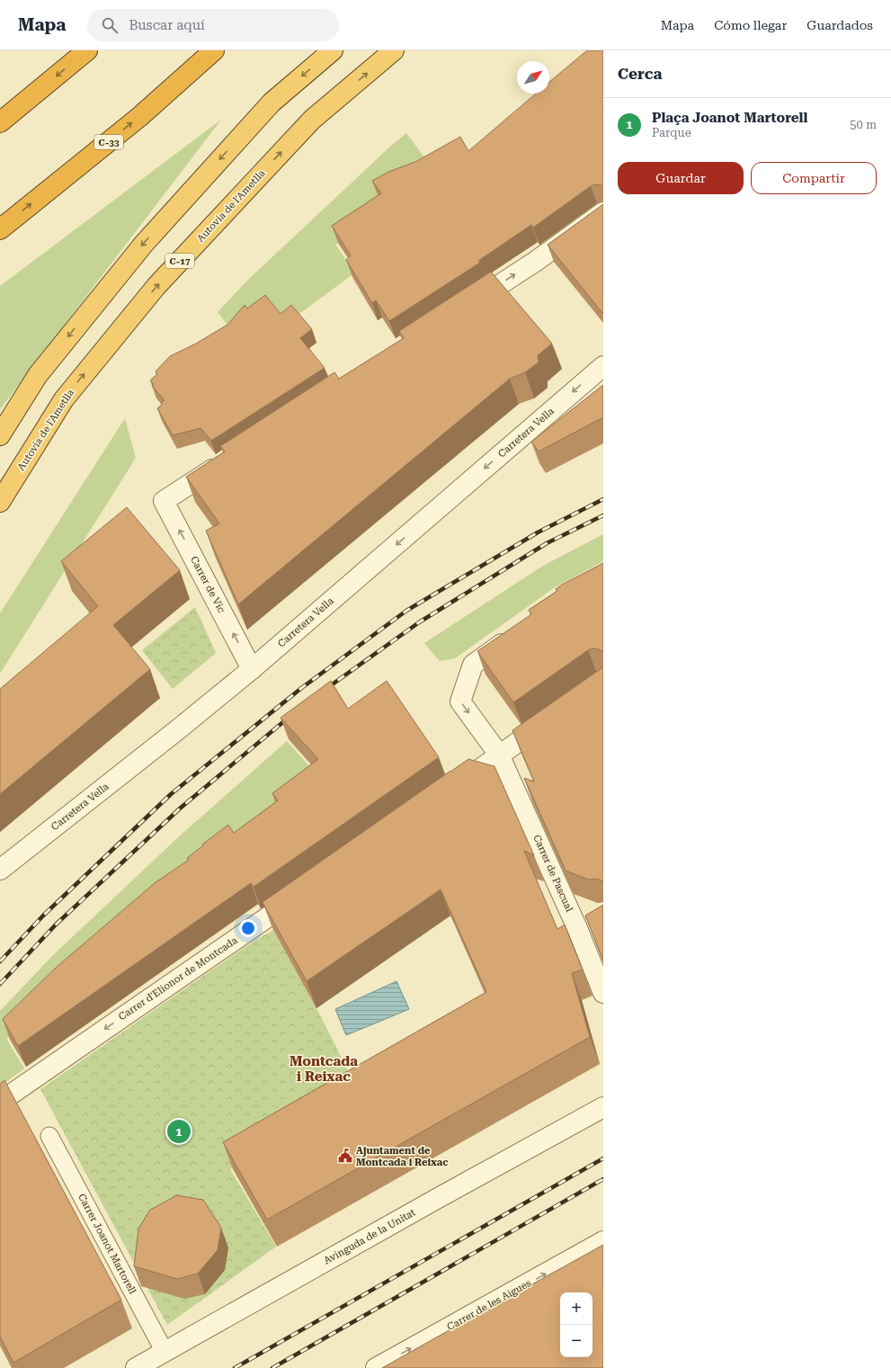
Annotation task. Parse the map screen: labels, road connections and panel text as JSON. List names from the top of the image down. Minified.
{"streets":{"highway":["C-33","Autovia de l'Ametlla","C-17"],"street":["Carretera Vella","Carrer de Vic","Carrer de Pascual","Carrer d'Elionor de Montcada","Avinguda de la Unitat","Carrer Joanot Martorell","Carrer de les Aigues"]},"crossings":[["Carretera Vella","Carrer de Vic"],["Avinguda de la Unitat","Carrer Joanot Martorell"]],"one_way":["Carretera Vella","Carrer d'Elionor de Montcada","Carrer de les Aigues"],"districts":["Montcada i Reixac"],"places":{"public building":["Ajuntament de Montcada i Reixac"]},"north":"top right","page":{"header":"Mapa","search":"Buscar aquí","nav":["Mapa","Cómo llegar","Guardados"],"heading":"Cerca","list":[{"mark":"1","name":"Plaça Joanot Martorell","note":"Parque","value":"50 m"}],"buttons":["Guardar","Compartir"],"pins":"1","map_buttons":["+","−"]}}
